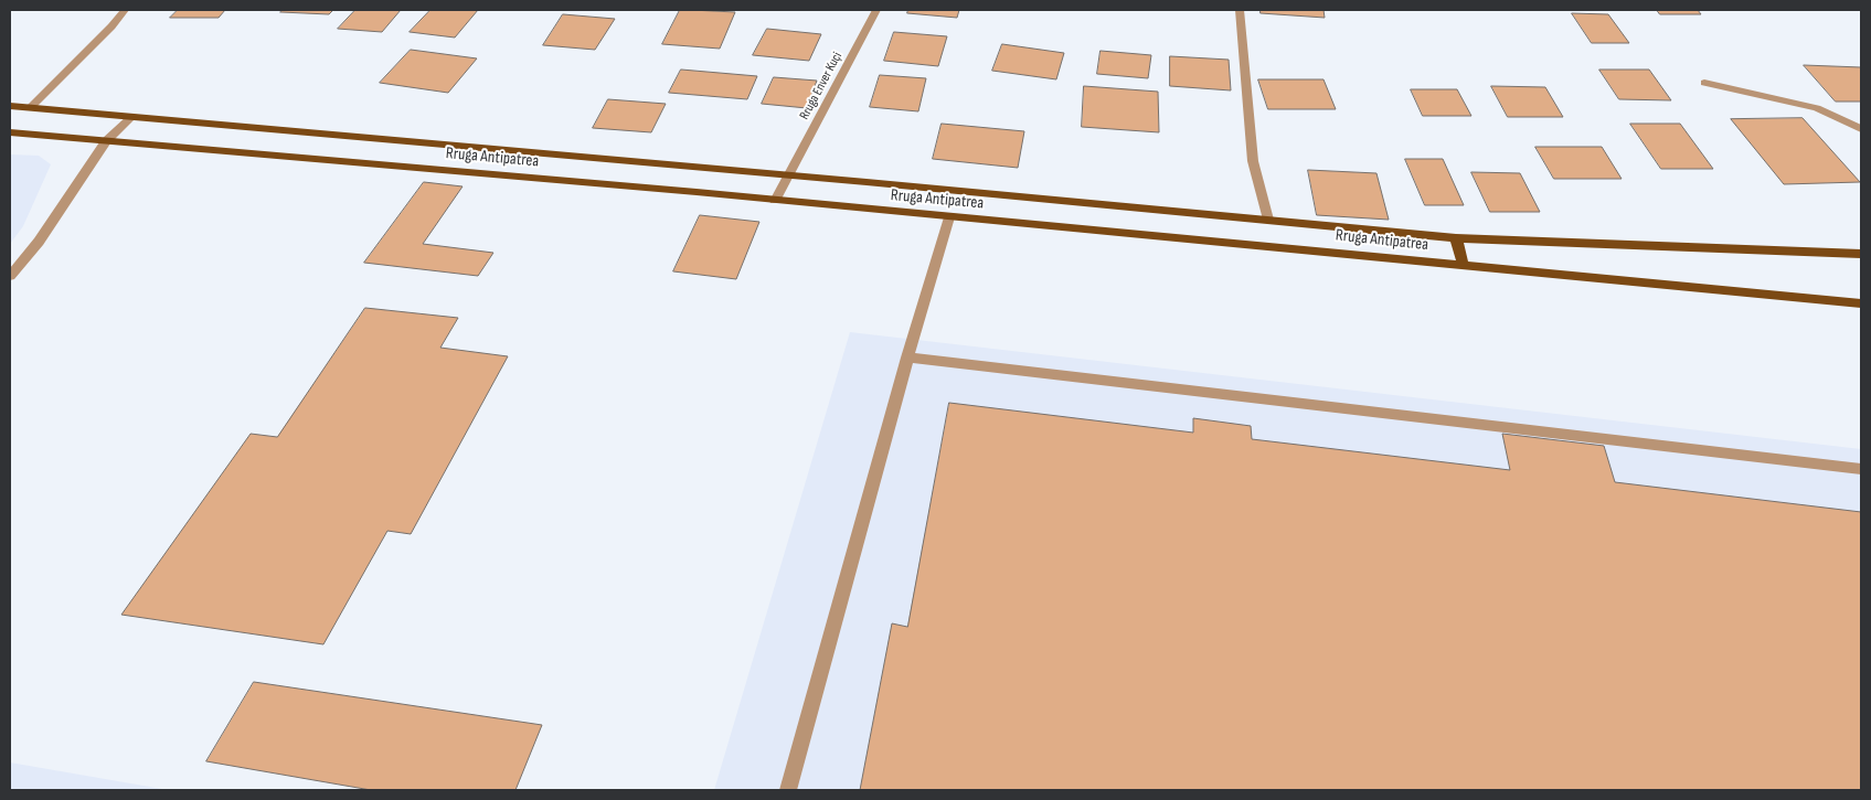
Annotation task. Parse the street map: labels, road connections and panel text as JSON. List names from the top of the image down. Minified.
{"streets":{"main road":["Rruga Antipatrea"],"street":["Rruga Enver Kuçi"]},"crossings":[["Rruga Enver Kuçi","Rruga Antipatrea"]]}
